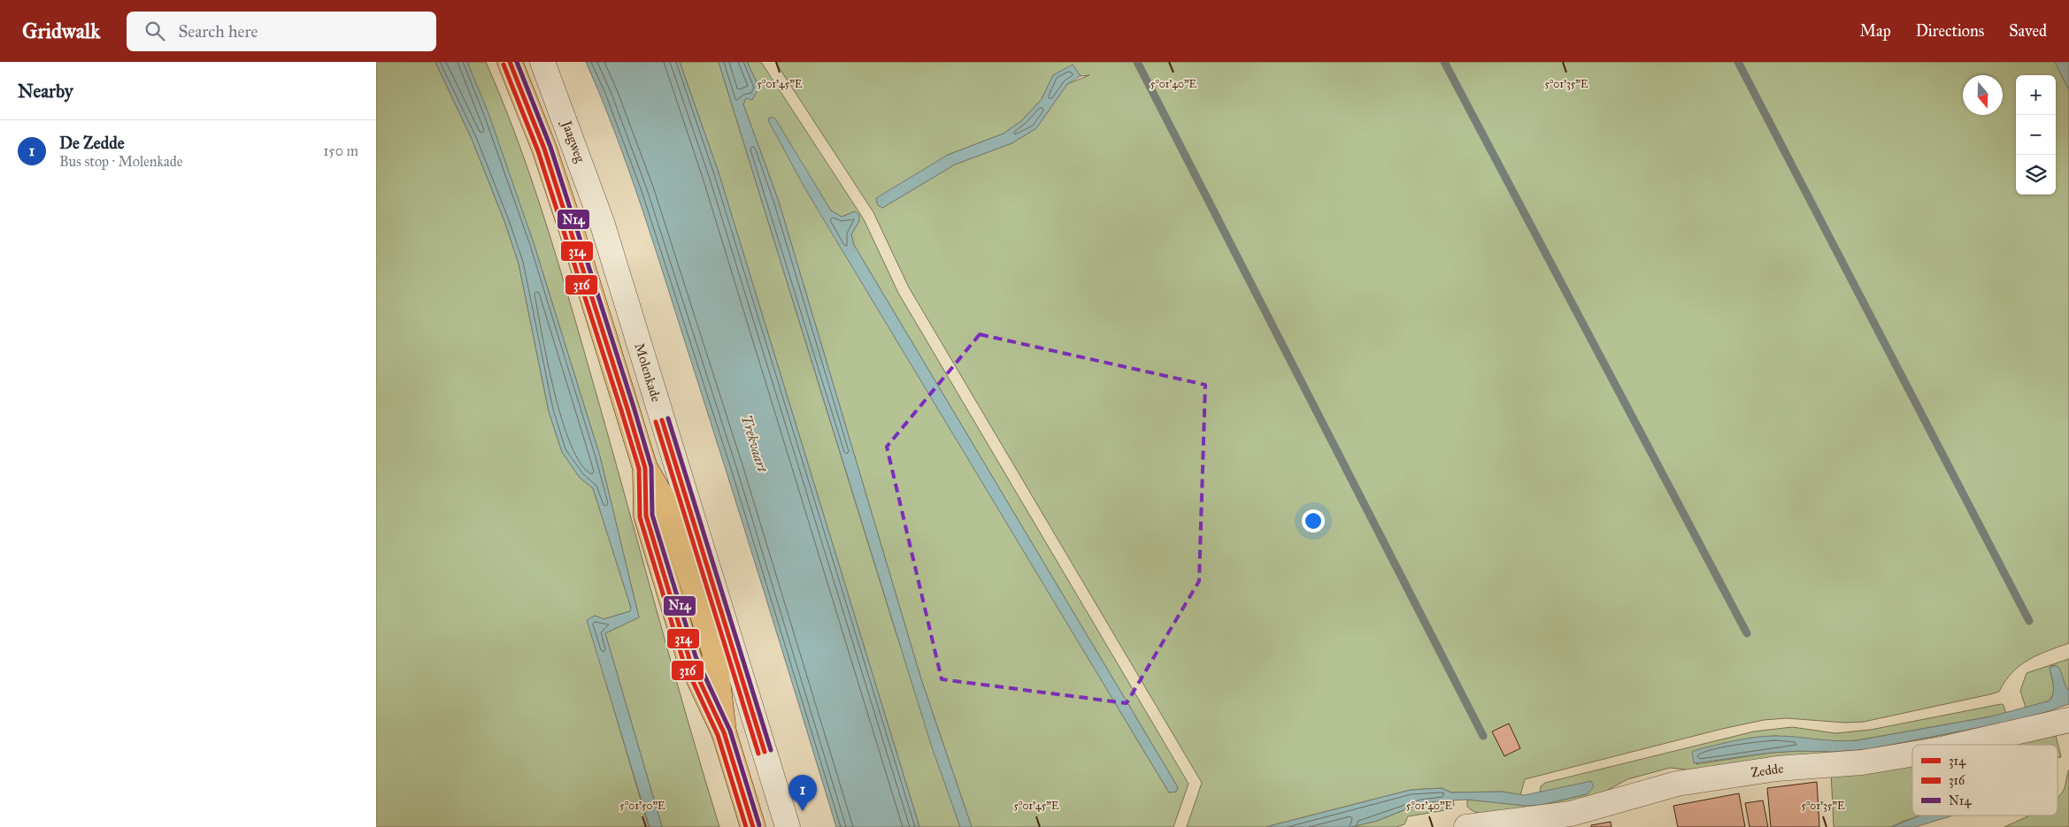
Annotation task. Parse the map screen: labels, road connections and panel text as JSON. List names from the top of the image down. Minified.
{"streets":{"street":["Jaagweg","Molenkade","Zedde"]},"crossings":[["Jaagweg","Molenkade"]],"water":["Trekvaart"],"lines":["transit line 314","transit line N14","transit line 316"],"legend":["314","316","N14"],"north":"bottom","page":{"header":"Gridwalk","search":"Search here","nav":["Map","Directions","Saved"],"heading":"Nearby","map_buttons":["+","−"],"list":[{"mark":"1","name":"De Zedde","note":"Bus stop · Molenkade","value":"150 m"}],"pins":"1"},"coordinates":["5°01'45\"E","5°01'40\"E","5°01'35\"E","5°01'50\"E"]}
